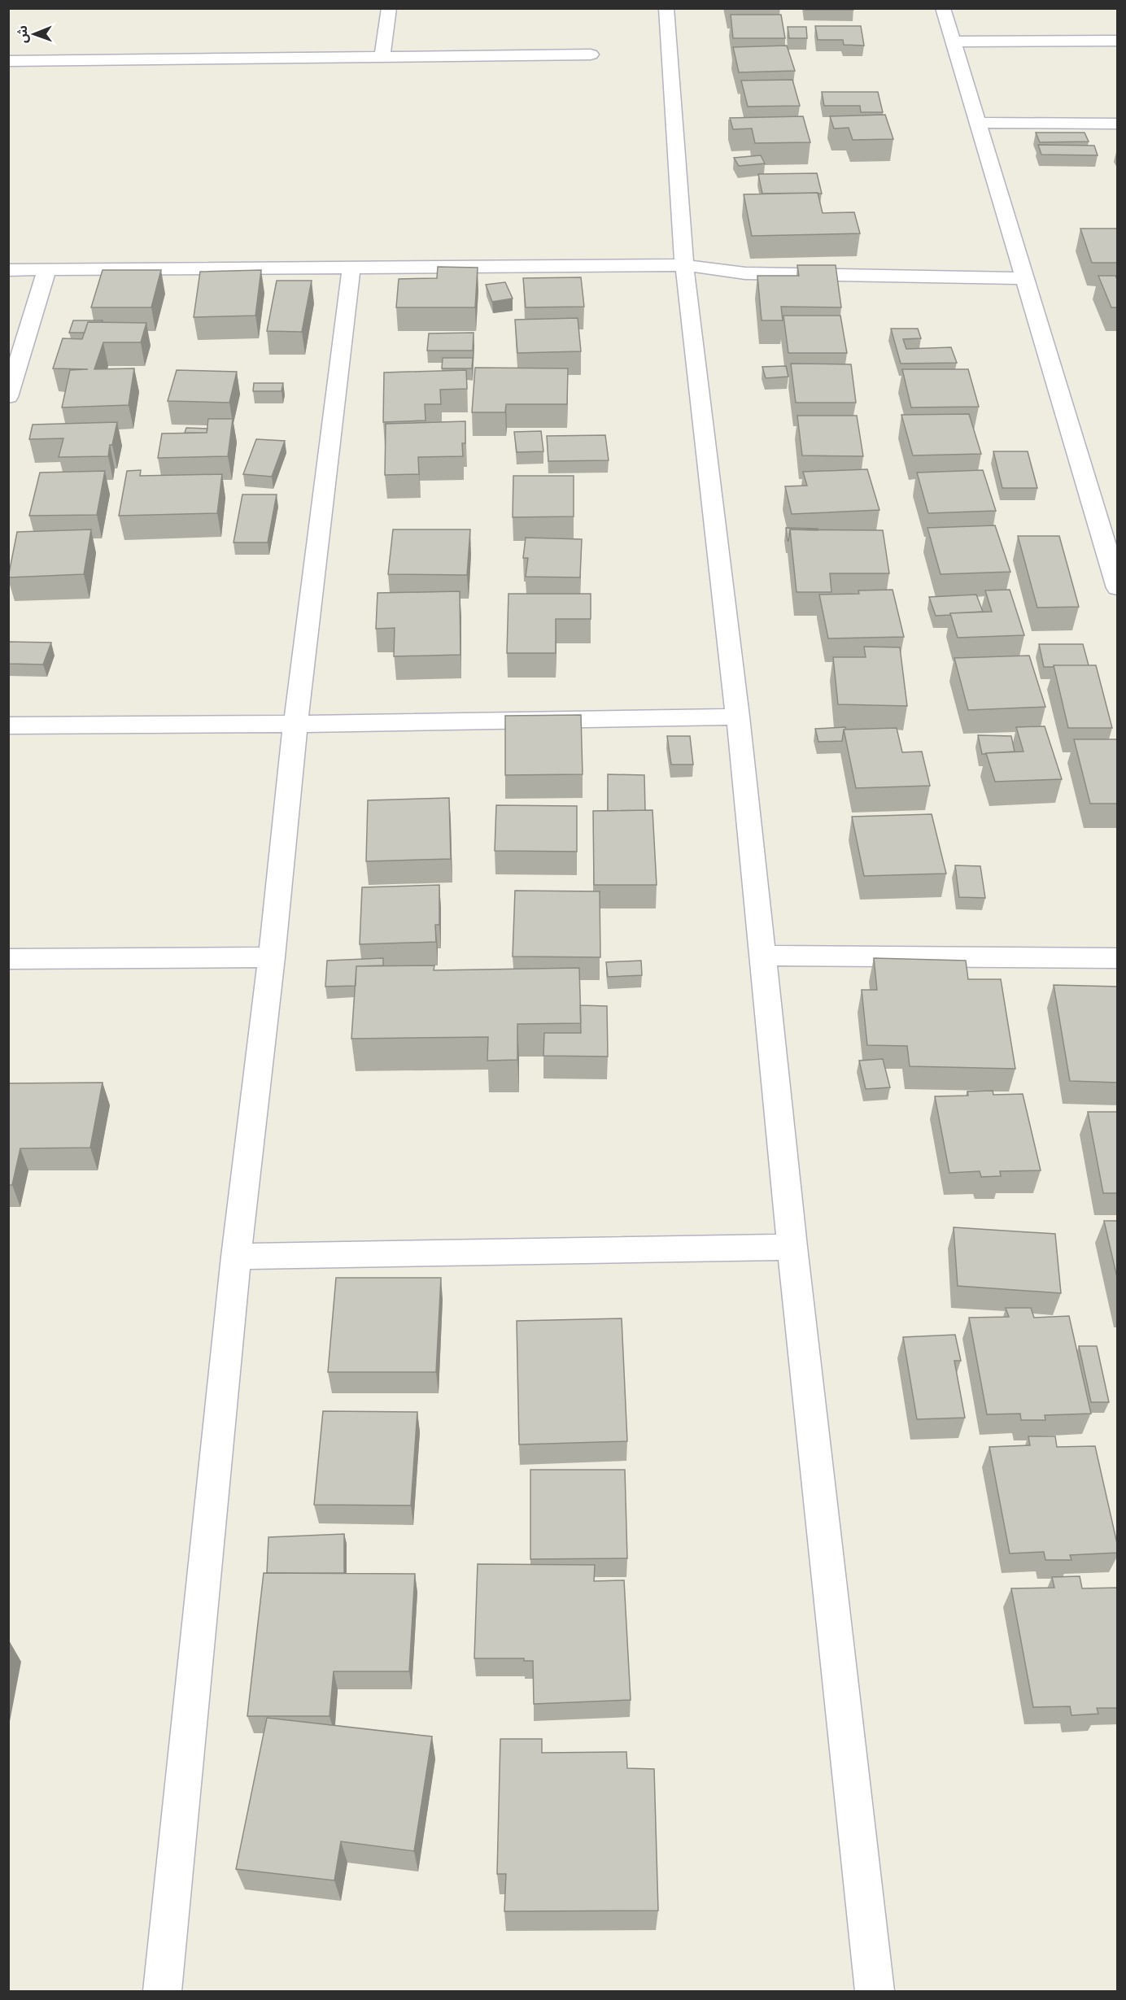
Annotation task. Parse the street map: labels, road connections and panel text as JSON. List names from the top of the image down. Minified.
{"north":"left"}
